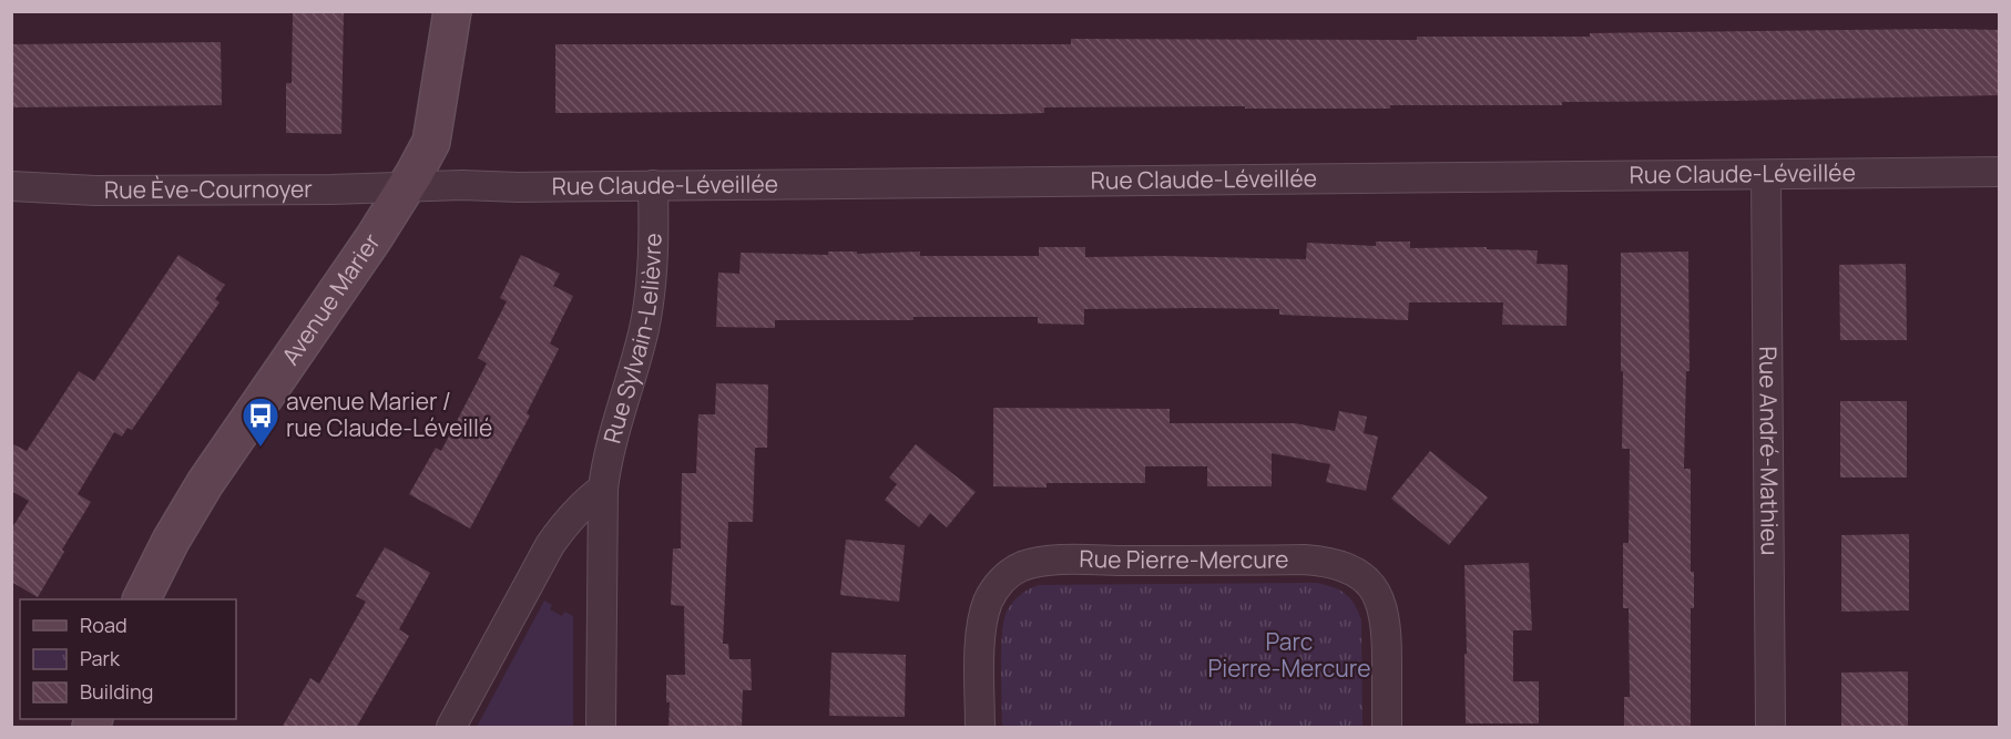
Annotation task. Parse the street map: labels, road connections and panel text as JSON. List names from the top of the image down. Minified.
{"streets":{"street":["Rue Claude-Léveillée","Rue Ève-Cournoyer","Avenue Marier","Rue Sylvain-Lelièvre","Rue André-Mathieu","Rue Pierre-Mercure"]},"crossings":[["Rue Claude-Léveillée","Rue Ève-Cournoyer"],["Rue Claude-Léveillée","Avenue Marier"],["Rue Claude-Léveillée","Rue Sylvain-Lelièvre"],["Rue Claude-Léveillée","Rue André-Mathieu"],["Rue Ève-Cournoyer","Avenue Marier"]],"parks":["Parc Pierre-Mercure"],"places":{"bus stop":["avenue Marier / rue Claude-Léveillé"]},"legend":["Road","Park","Building"]}
